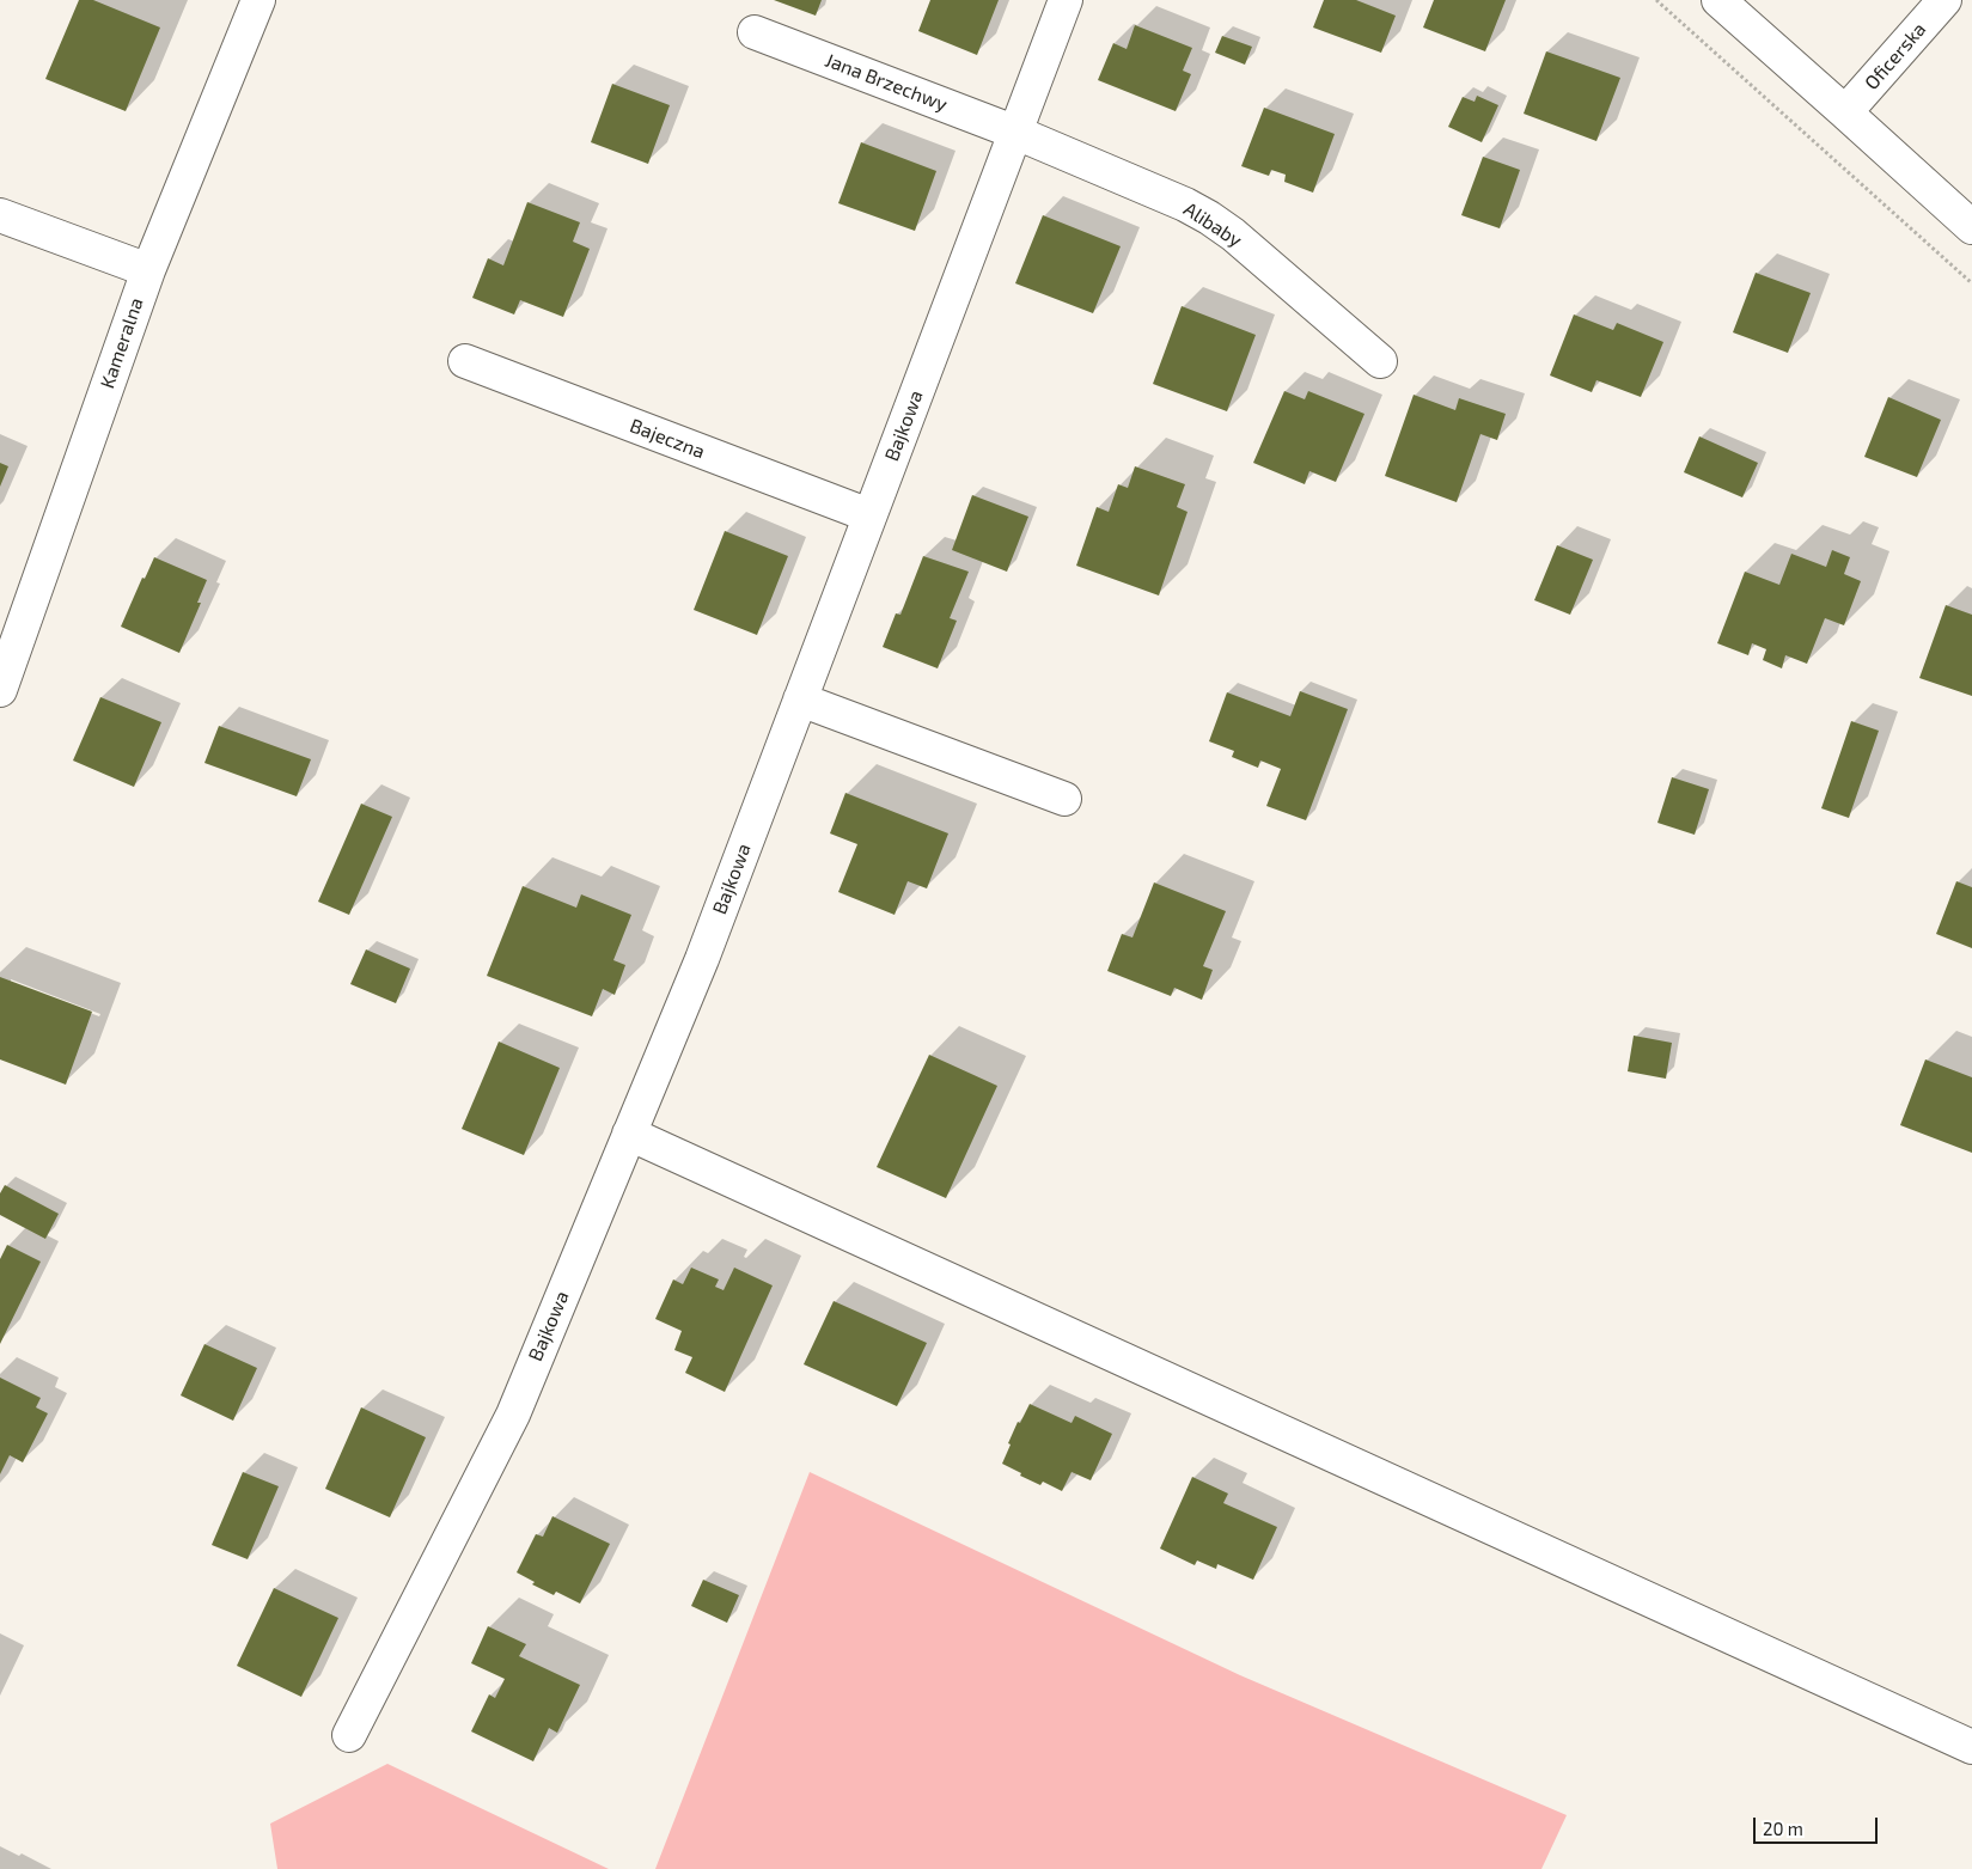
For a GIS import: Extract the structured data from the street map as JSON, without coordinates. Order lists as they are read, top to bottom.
{
  "streets": {
    "street": [
      "Oficerska",
      "Jana Brzechwy",
      "Alibaby",
      "Kameralna",
      "Bajkowa",
      "Bajeczna"
    ]
  },
  "crossings": [
    ["Jana Brzechwy", "Alibaby"],
    ["Jana Brzechwy", "Bajkowa"],
    ["Alibaby", "Bajkowa"],
    ["Bajkowa", "Bajeczna"]
  ],
  "scale_bar": "20 m"
}
